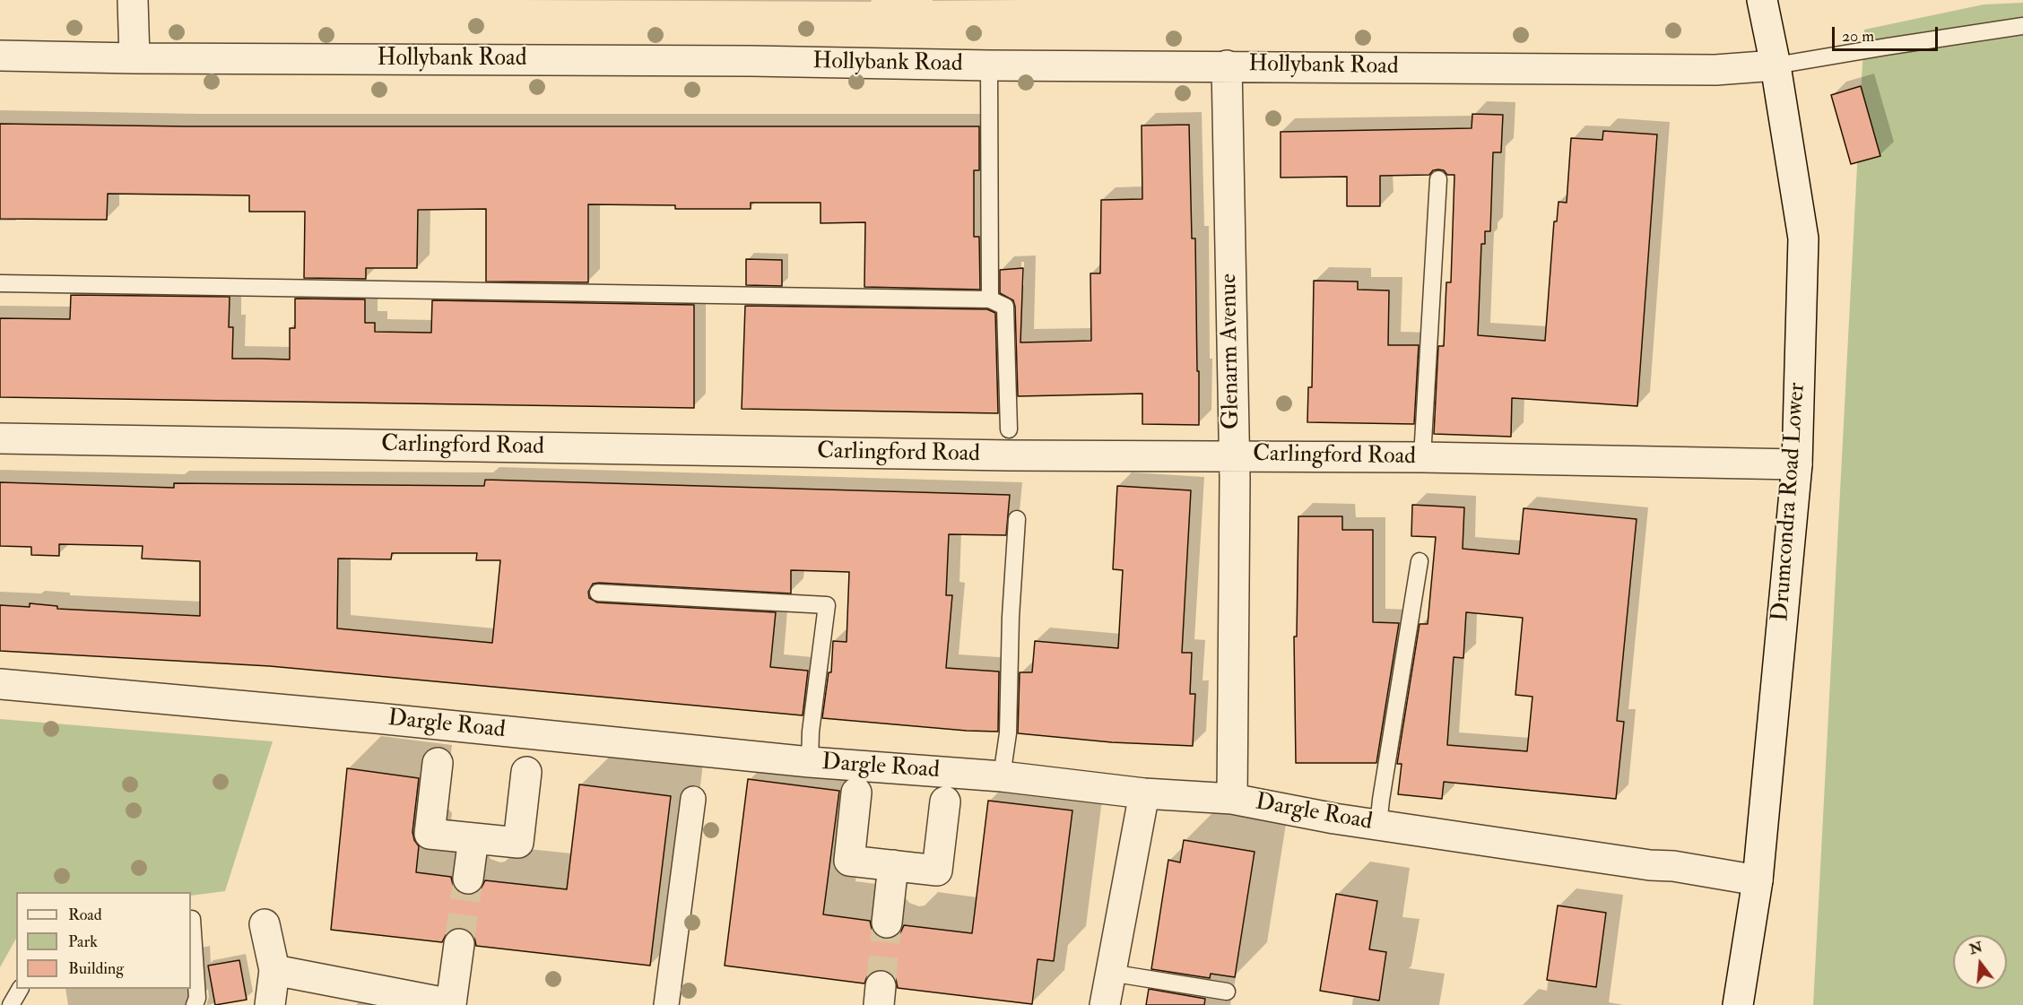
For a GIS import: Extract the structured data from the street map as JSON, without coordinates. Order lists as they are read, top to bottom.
{
  "streets": {
    "street": [
      "Hollybank Road",
      "Glenarm Avenue",
      "Carlingford Road",
      "Drumcondra Road Lower",
      "Dargle Road"
    ]
  },
  "crossings": [
    ["Hollybank Road", "Glenarm Avenue"],
    ["Hollybank Road", "Drumcondra Road Lower"],
    ["Glenarm Avenue", "Carlingford Road"],
    ["Glenarm Avenue", "Dargle Road"],
    ["Carlingford Road", "Drumcondra Road Lower"],
    ["Drumcondra Road Lower", "Dargle Road"]
  ],
  "legend": ["Road", "Park", "Building"],
  "scale_bar": "20 m",
  "north": "top"
}
